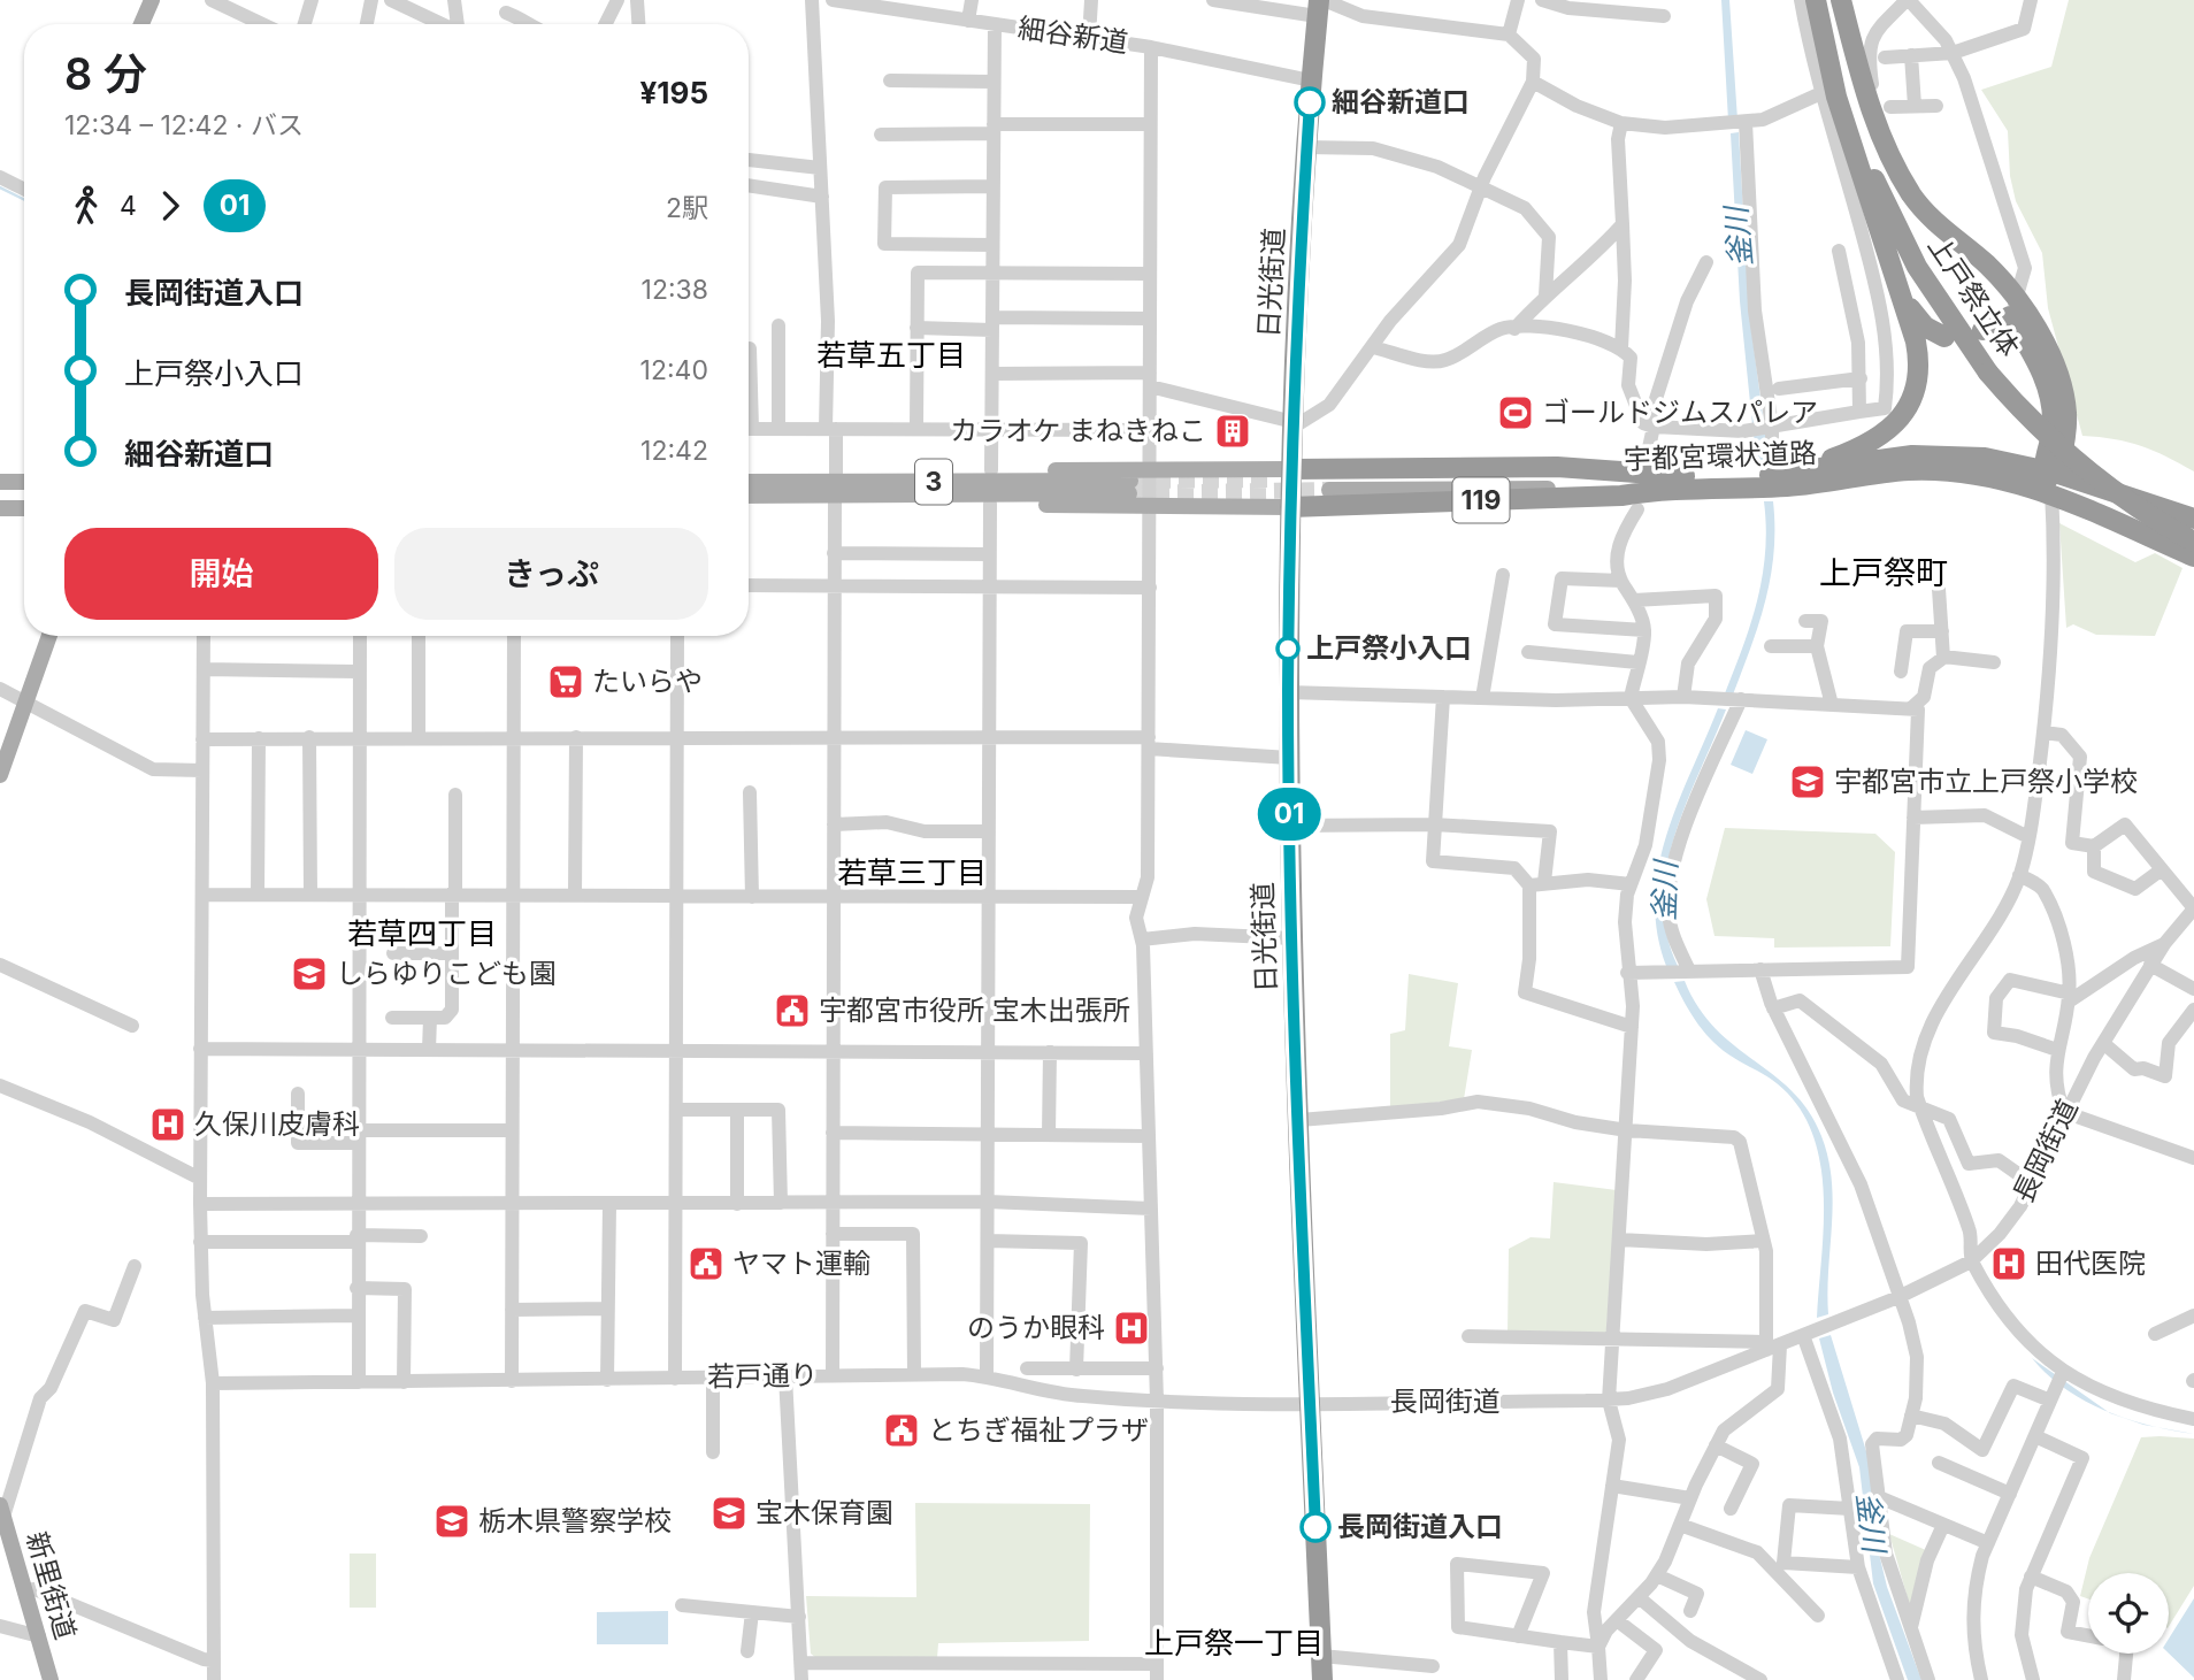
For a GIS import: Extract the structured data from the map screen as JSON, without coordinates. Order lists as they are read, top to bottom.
{
  "streets": {
    "highway": [
      "日光街道",
      "上戸祭立体",
      "宇都宮環状道路",
      "119"
    ],
    "main road": ["3", "新里街道"],
    "street": ["細谷新道", "長岡街道", "若戸通り"]
  },
  "crossings": [
    ["細谷新道", "日光街道"],
    ["日光街道", "3"],
    ["日光街道", "119"],
    ["日光街道", "長岡街道"],
    ["日光街道", "若戸通り"],
    ["上戸祭立体", "119"],
    ["宇都宮環状道路", "119"],
    ["3", "119"],
    ["長岡街道", "若戸通り"]
  ],
  "districts": [
    "若草五丁目",
    "上戸祭町",
    "若草三丁目",
    "若草四丁目",
    "上戸祭一丁目"
  ],
  "water": ["釜川"],
  "places": {
    "other": ["細谷新道口", "上戸祭小入口", "長岡街道入口"],
    "sports": ["ゴールドジムスパレア"],
    "building": ["カラオケ まねきねこ"],
    "supermarket": ["たいらや"],
    "school or university": [
      "宇都宮市立上戸祭小学校",
      "しらゆりこども園",
      "宝木保育園",
      "栃木県警察学校"
    ],
    "public building": ["宇都宮市役所 宝木出張所", "ヤマト運輸", "とちぎ福祉プラザ"],
    "hospital": ["久保川皮膚科", "田代医院", "のうか眼科"]
  },
  "lines": ["bus line 01"],
  "page": {
    "on_map": "01",
    "heading": ["8 分", "12:34 – 12:42 · バス", "¥195"],
    "legs": ["4", "01", "2駅"],
    "list": [
      {
        "name": "長岡街道入口",
        "value": "12:38"
      },
      {
        "name": "上戸祭小入口",
        "value": "12:40"
      },
      {
        "name": "細谷新道口",
        "value": "12:42"
      }
    ],
    "buttons": ["開始", "きっぷ"]
  }
}
